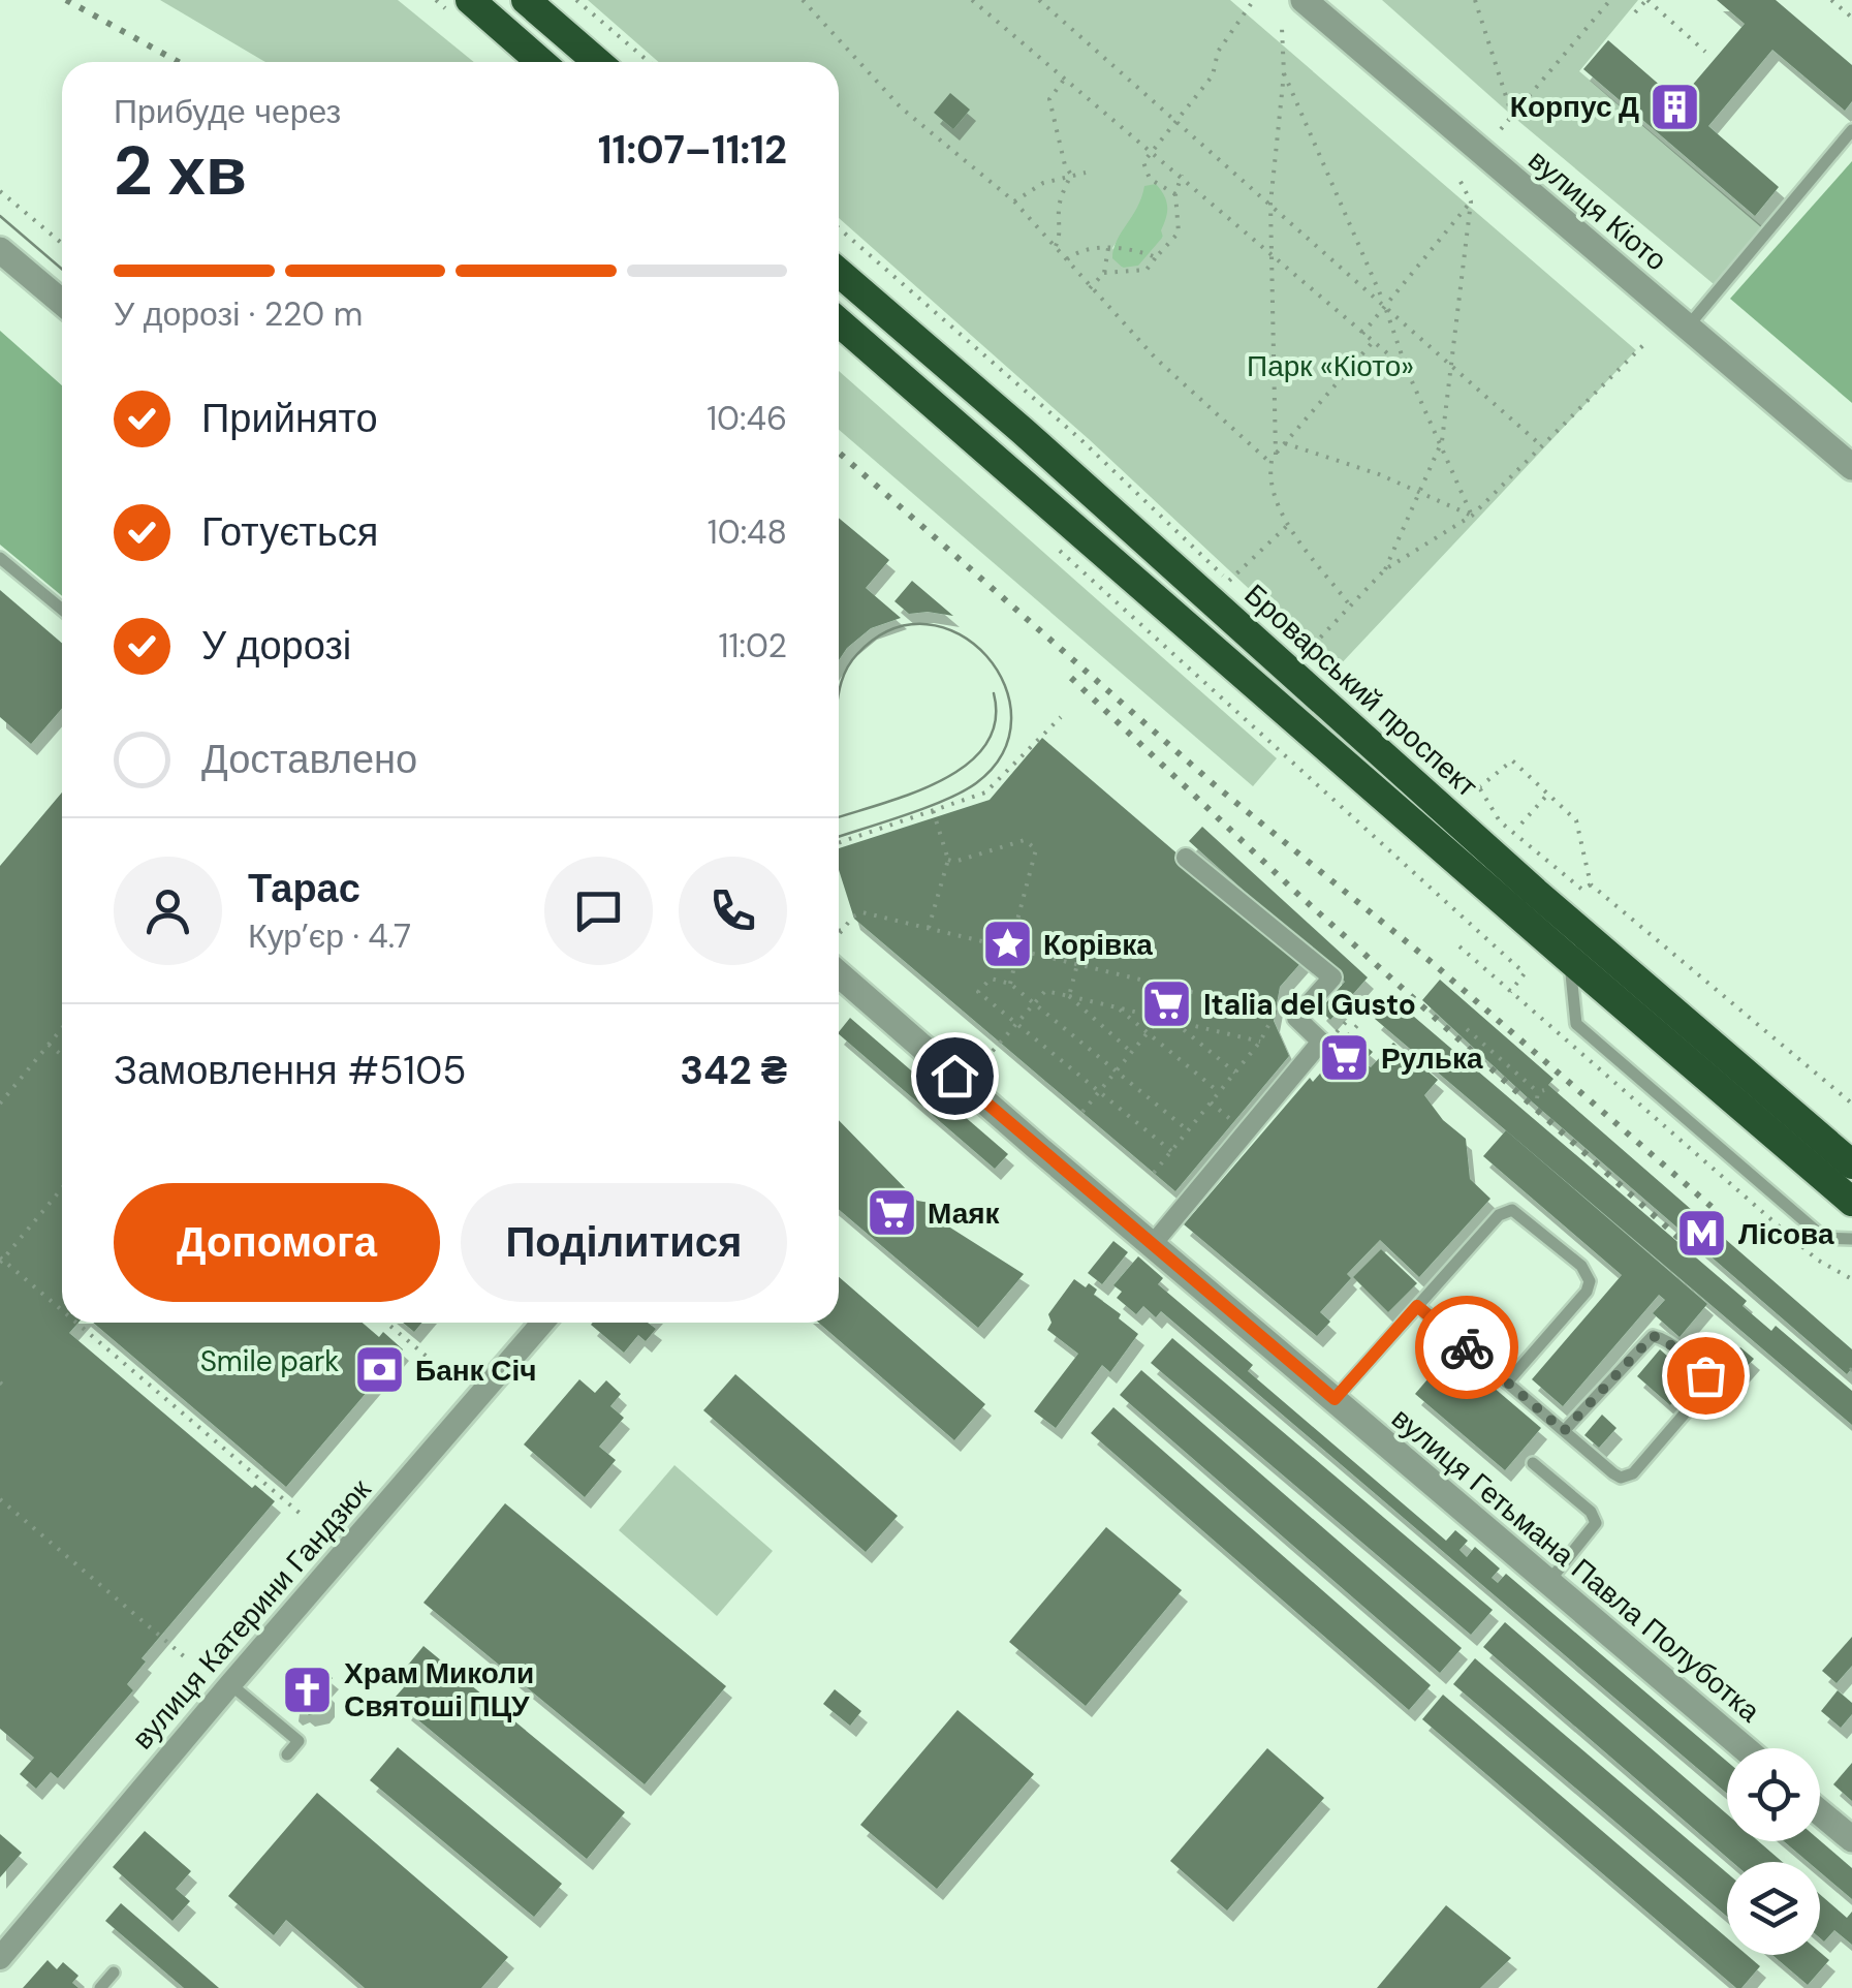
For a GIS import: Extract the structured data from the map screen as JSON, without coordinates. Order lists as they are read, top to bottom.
{
  "streets": {
    "highway": ["Броварський проспект"],
    "street": ["вулиця Кіото", "вулиця Гетьмана Павла Полуботка", "вулиця Катерини Гандзюк"]
  },
  "parks": ["Парк «Кіото»", "Smile park"],
  "places": {
    "building": ["Корпус Д"],
    "place": ["Корівка"],
    "supermarket": ["Italia del Gusto", "Рулька", "Маяк"],
    "metro station": ["Лісова"],
    "bank": ["Банк Січ"],
    "church": ["Храм Миколи Святоші ПЦУ"]
  },
  "page": {
    "heading": ["2 хв", "Прибуде через", "11:07–11:12"],
    "panel": [
      "Тарас",
      "Кур’єр · 4.7",
      "Замовлення #5105",
      "342 ₴"
    ],
    "bar": "У дорозі · 220 m",
    "list": [
      ["Прийнято", "10:46"],
      ["Готується", "10:48"],
      ["У дорозі", "11:02"],
      "Доставлено"
    ],
    "buttons": ["Допомога", "Поділитися"]
  }
}
